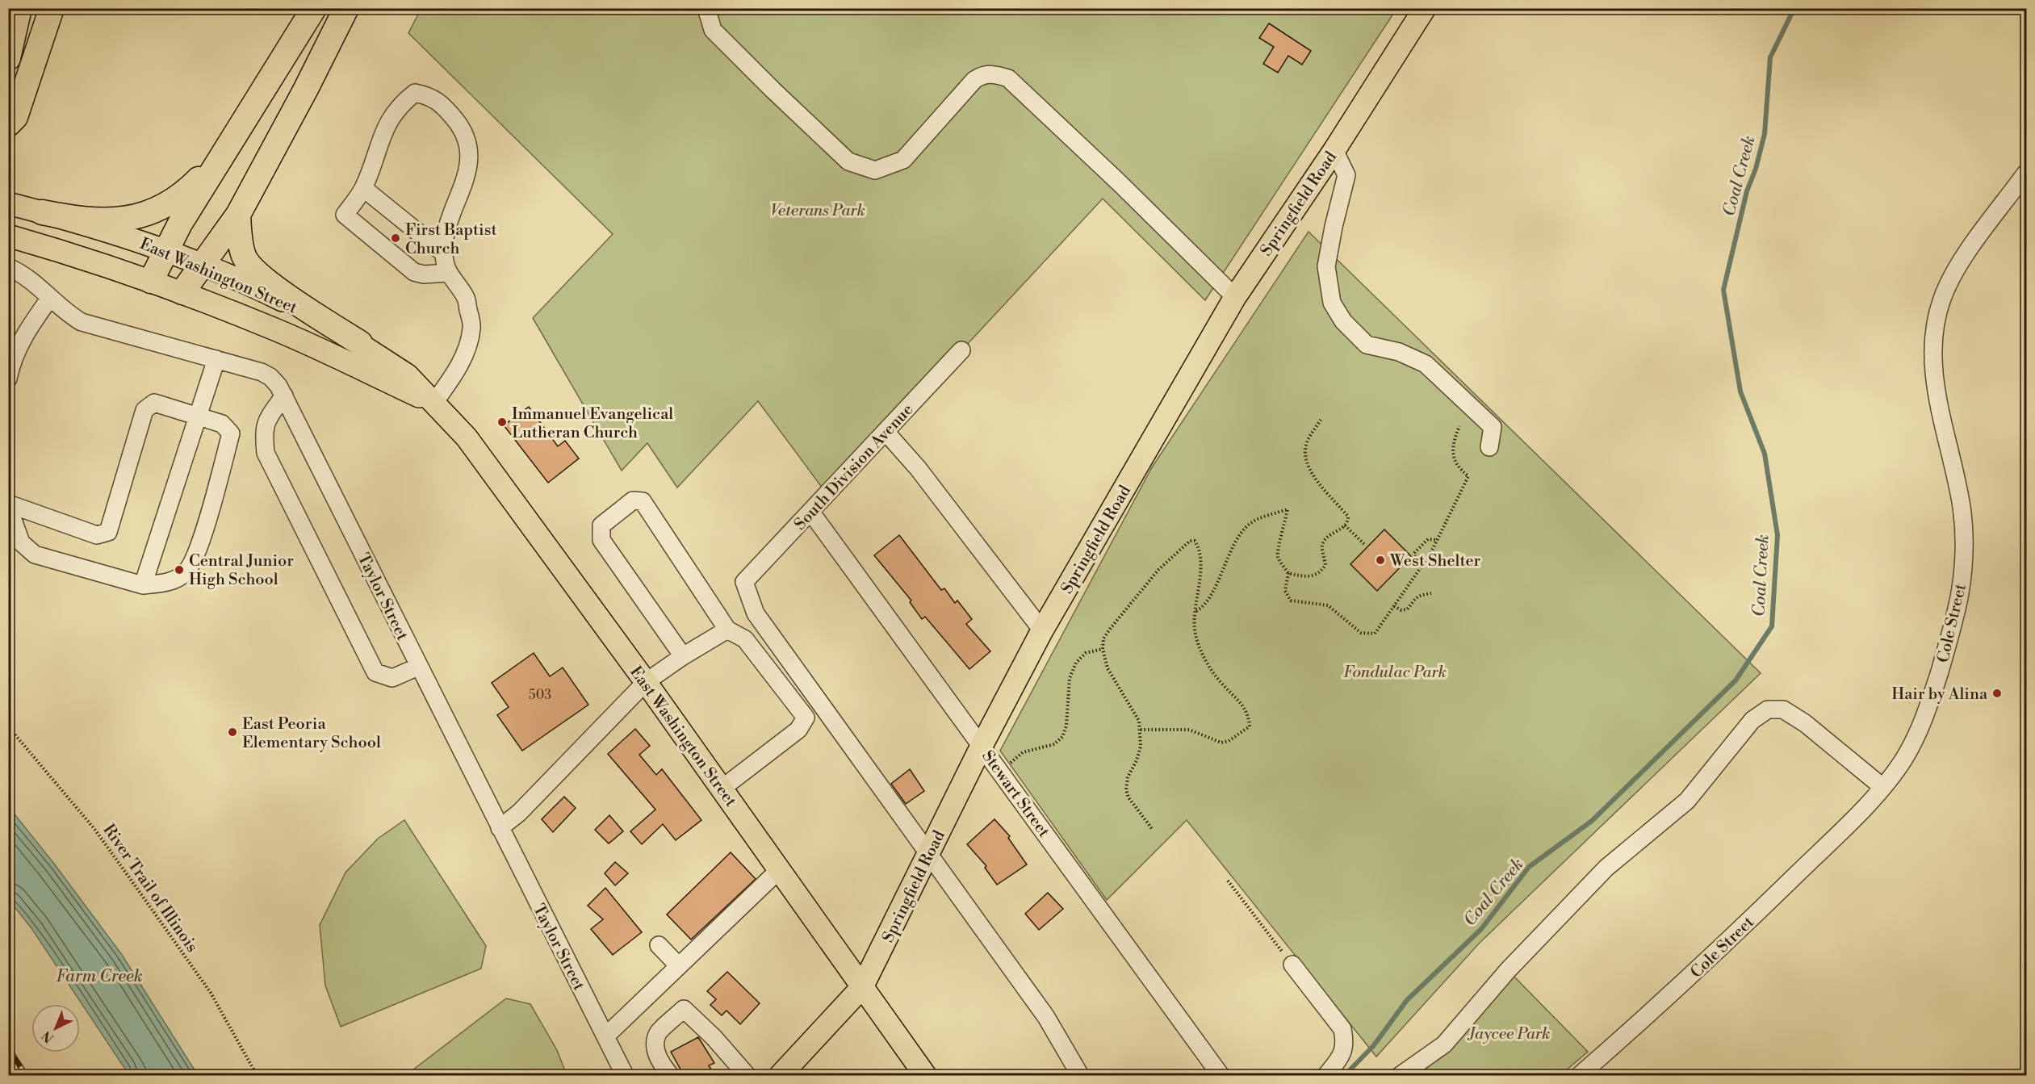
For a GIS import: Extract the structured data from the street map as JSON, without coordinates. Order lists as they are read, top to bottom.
{
  "streets": {
    "main road": ["Springfield Road", "East Washington Street"],
    "street": [
      "South Division Avenue",
      "Taylor Street",
      "Cole Street",
      "Stewart Street"
    ],
    "path": ["River Trail of Illinois"]
  },
  "crossings": [
    ["Springfield Road", "East Washington Street"],
    ["Springfield Road", "South Division Avenue"],
    ["Springfield Road", "Stewart Street"],
    ["South Division Avenue", "Stewart Street"]
  ],
  "water": ["Coal Creek", "Farm Creek"],
  "parks": ["Veterans Park", "Fondulac Park", "Jaycee Park"],
  "places": [
    "First Baptist Church",
    "Immanuel Evangelical Lutheran Church",
    "West Shelter",
    "Central Junior High School",
    "Hair by Alina",
    "East Peoria Elementary School"
  ],
  "house_numbers": ["503"],
  "north": "bottom left"
}
